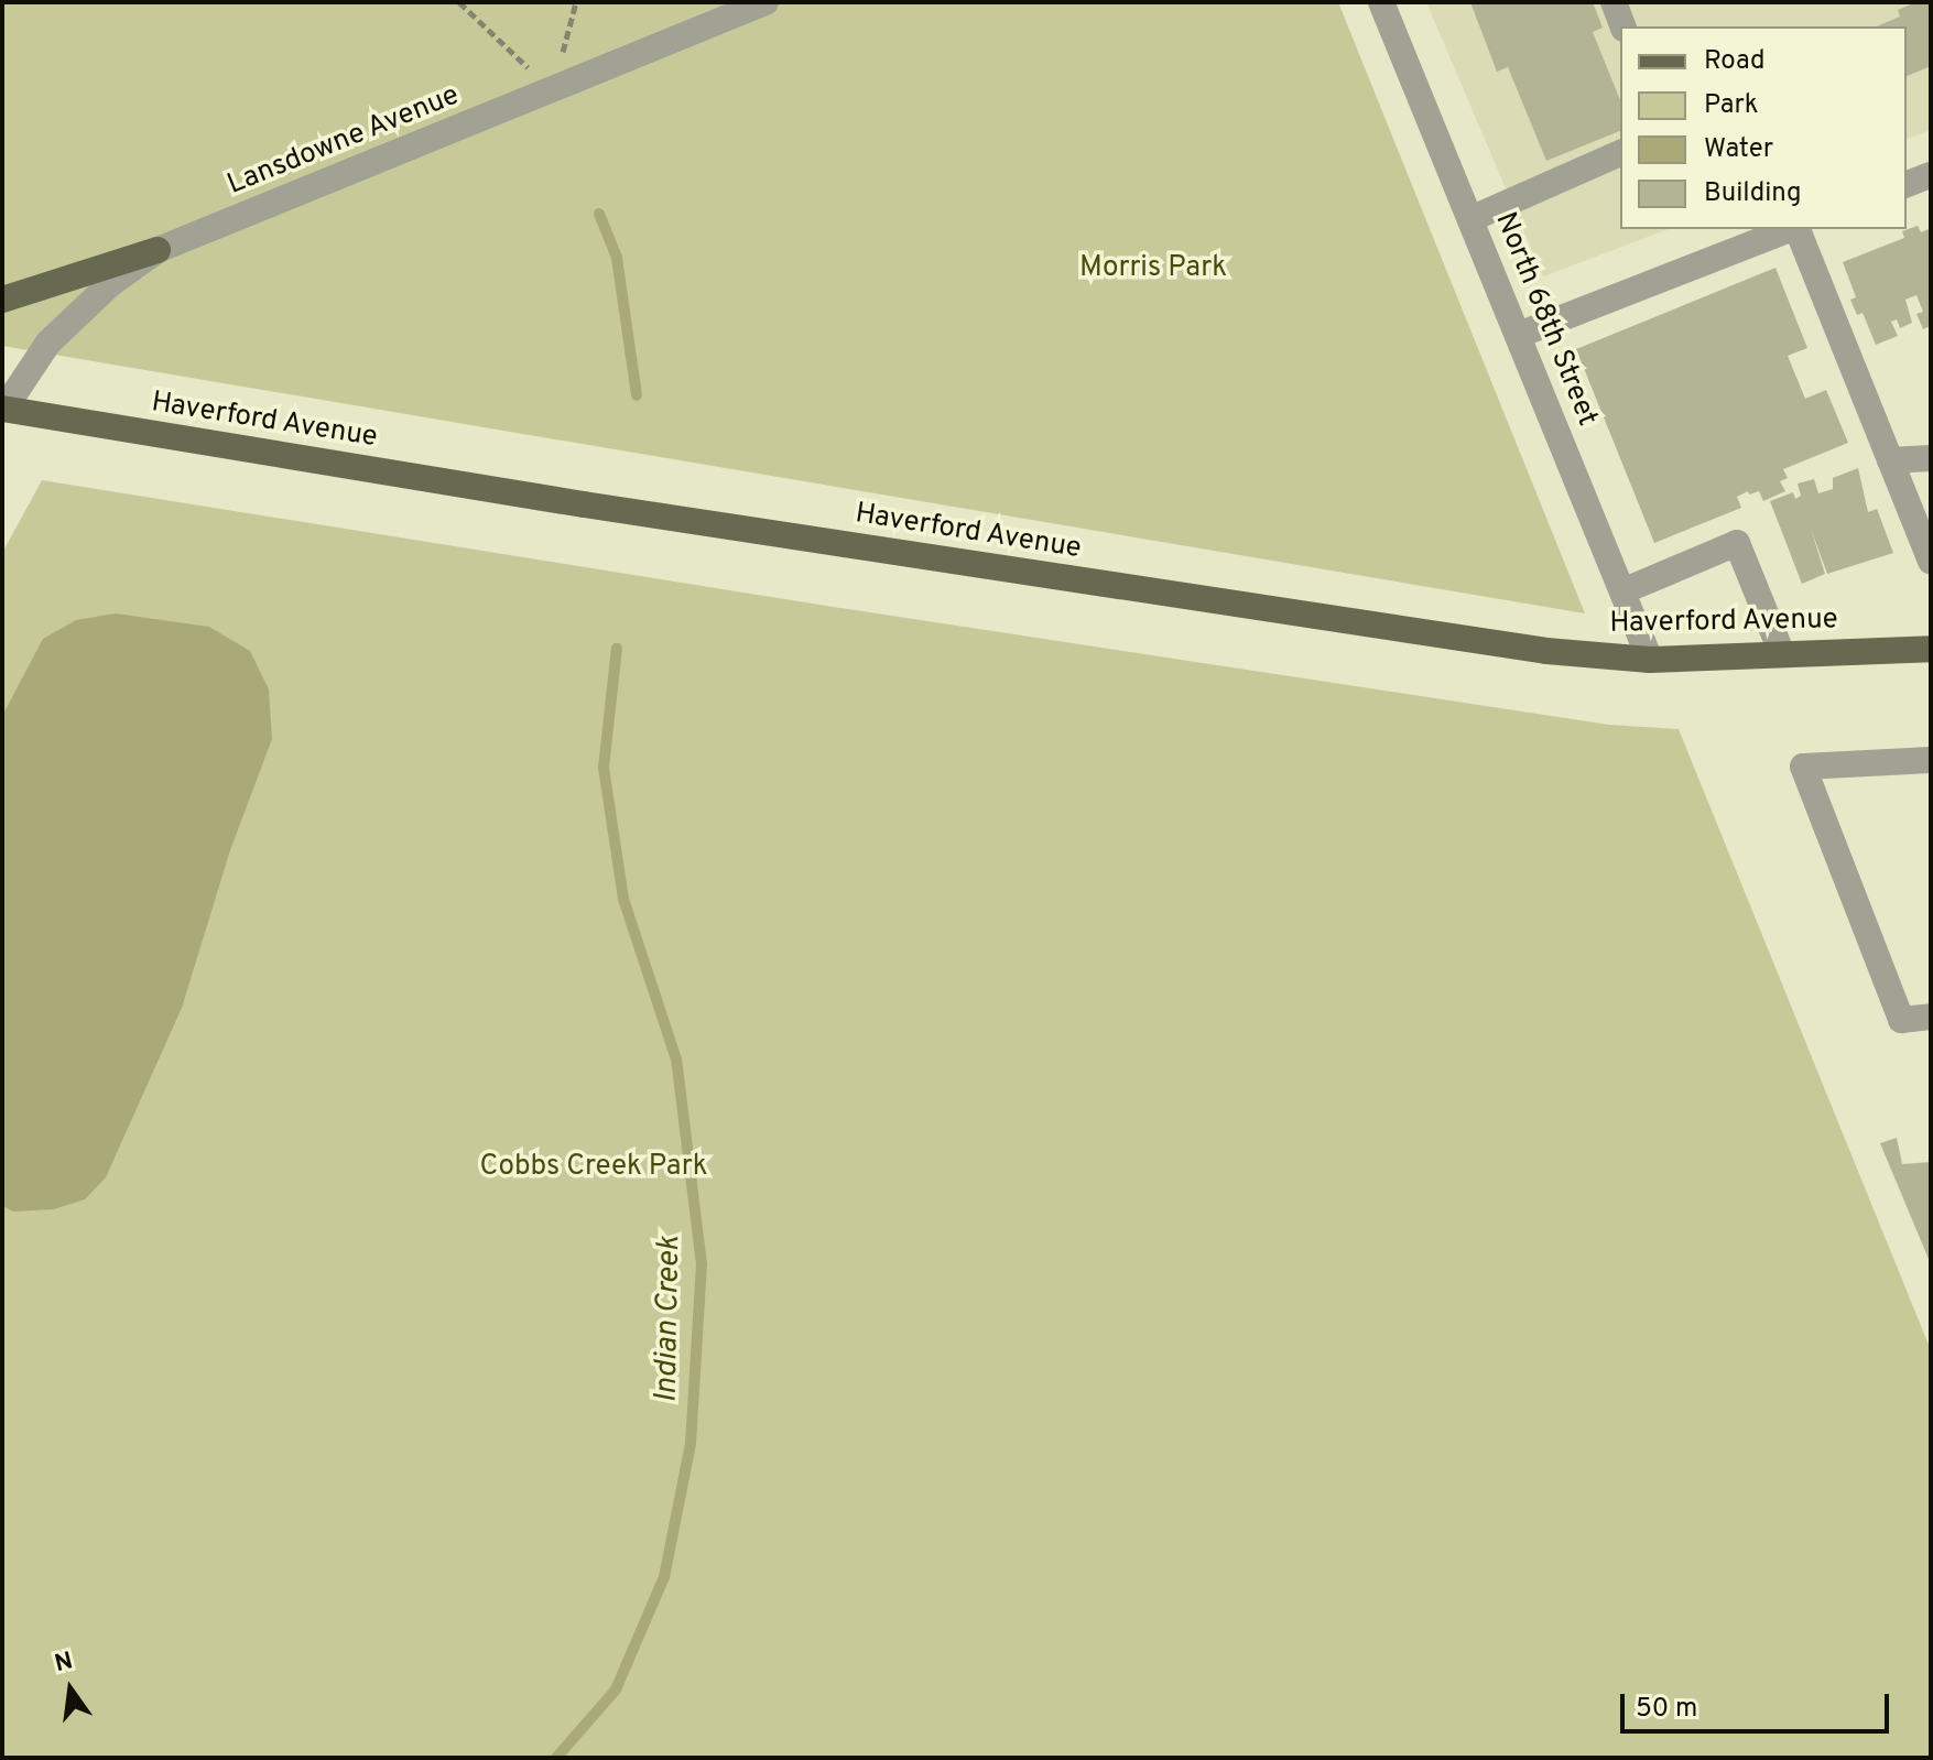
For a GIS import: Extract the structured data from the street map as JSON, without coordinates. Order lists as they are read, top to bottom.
{
  "streets": {
    "main road": ["Haverford Avenue"],
    "street": ["Lansdowne Avenue", "North 68th Street"]
  },
  "crossings": [
    ["Lansdowne Avenue", "Haverford Avenue"],
    ["North 68th Street", "Haverford Avenue"]
  ],
  "water": ["Indian Creek"],
  "parks": ["Morris Park", "Cobbs Creek Park"],
  "legend": [
    "Road",
    "Park",
    "Water",
    "Building"
  ],
  "scale_bar": "50 m",
  "north": "top"
}
